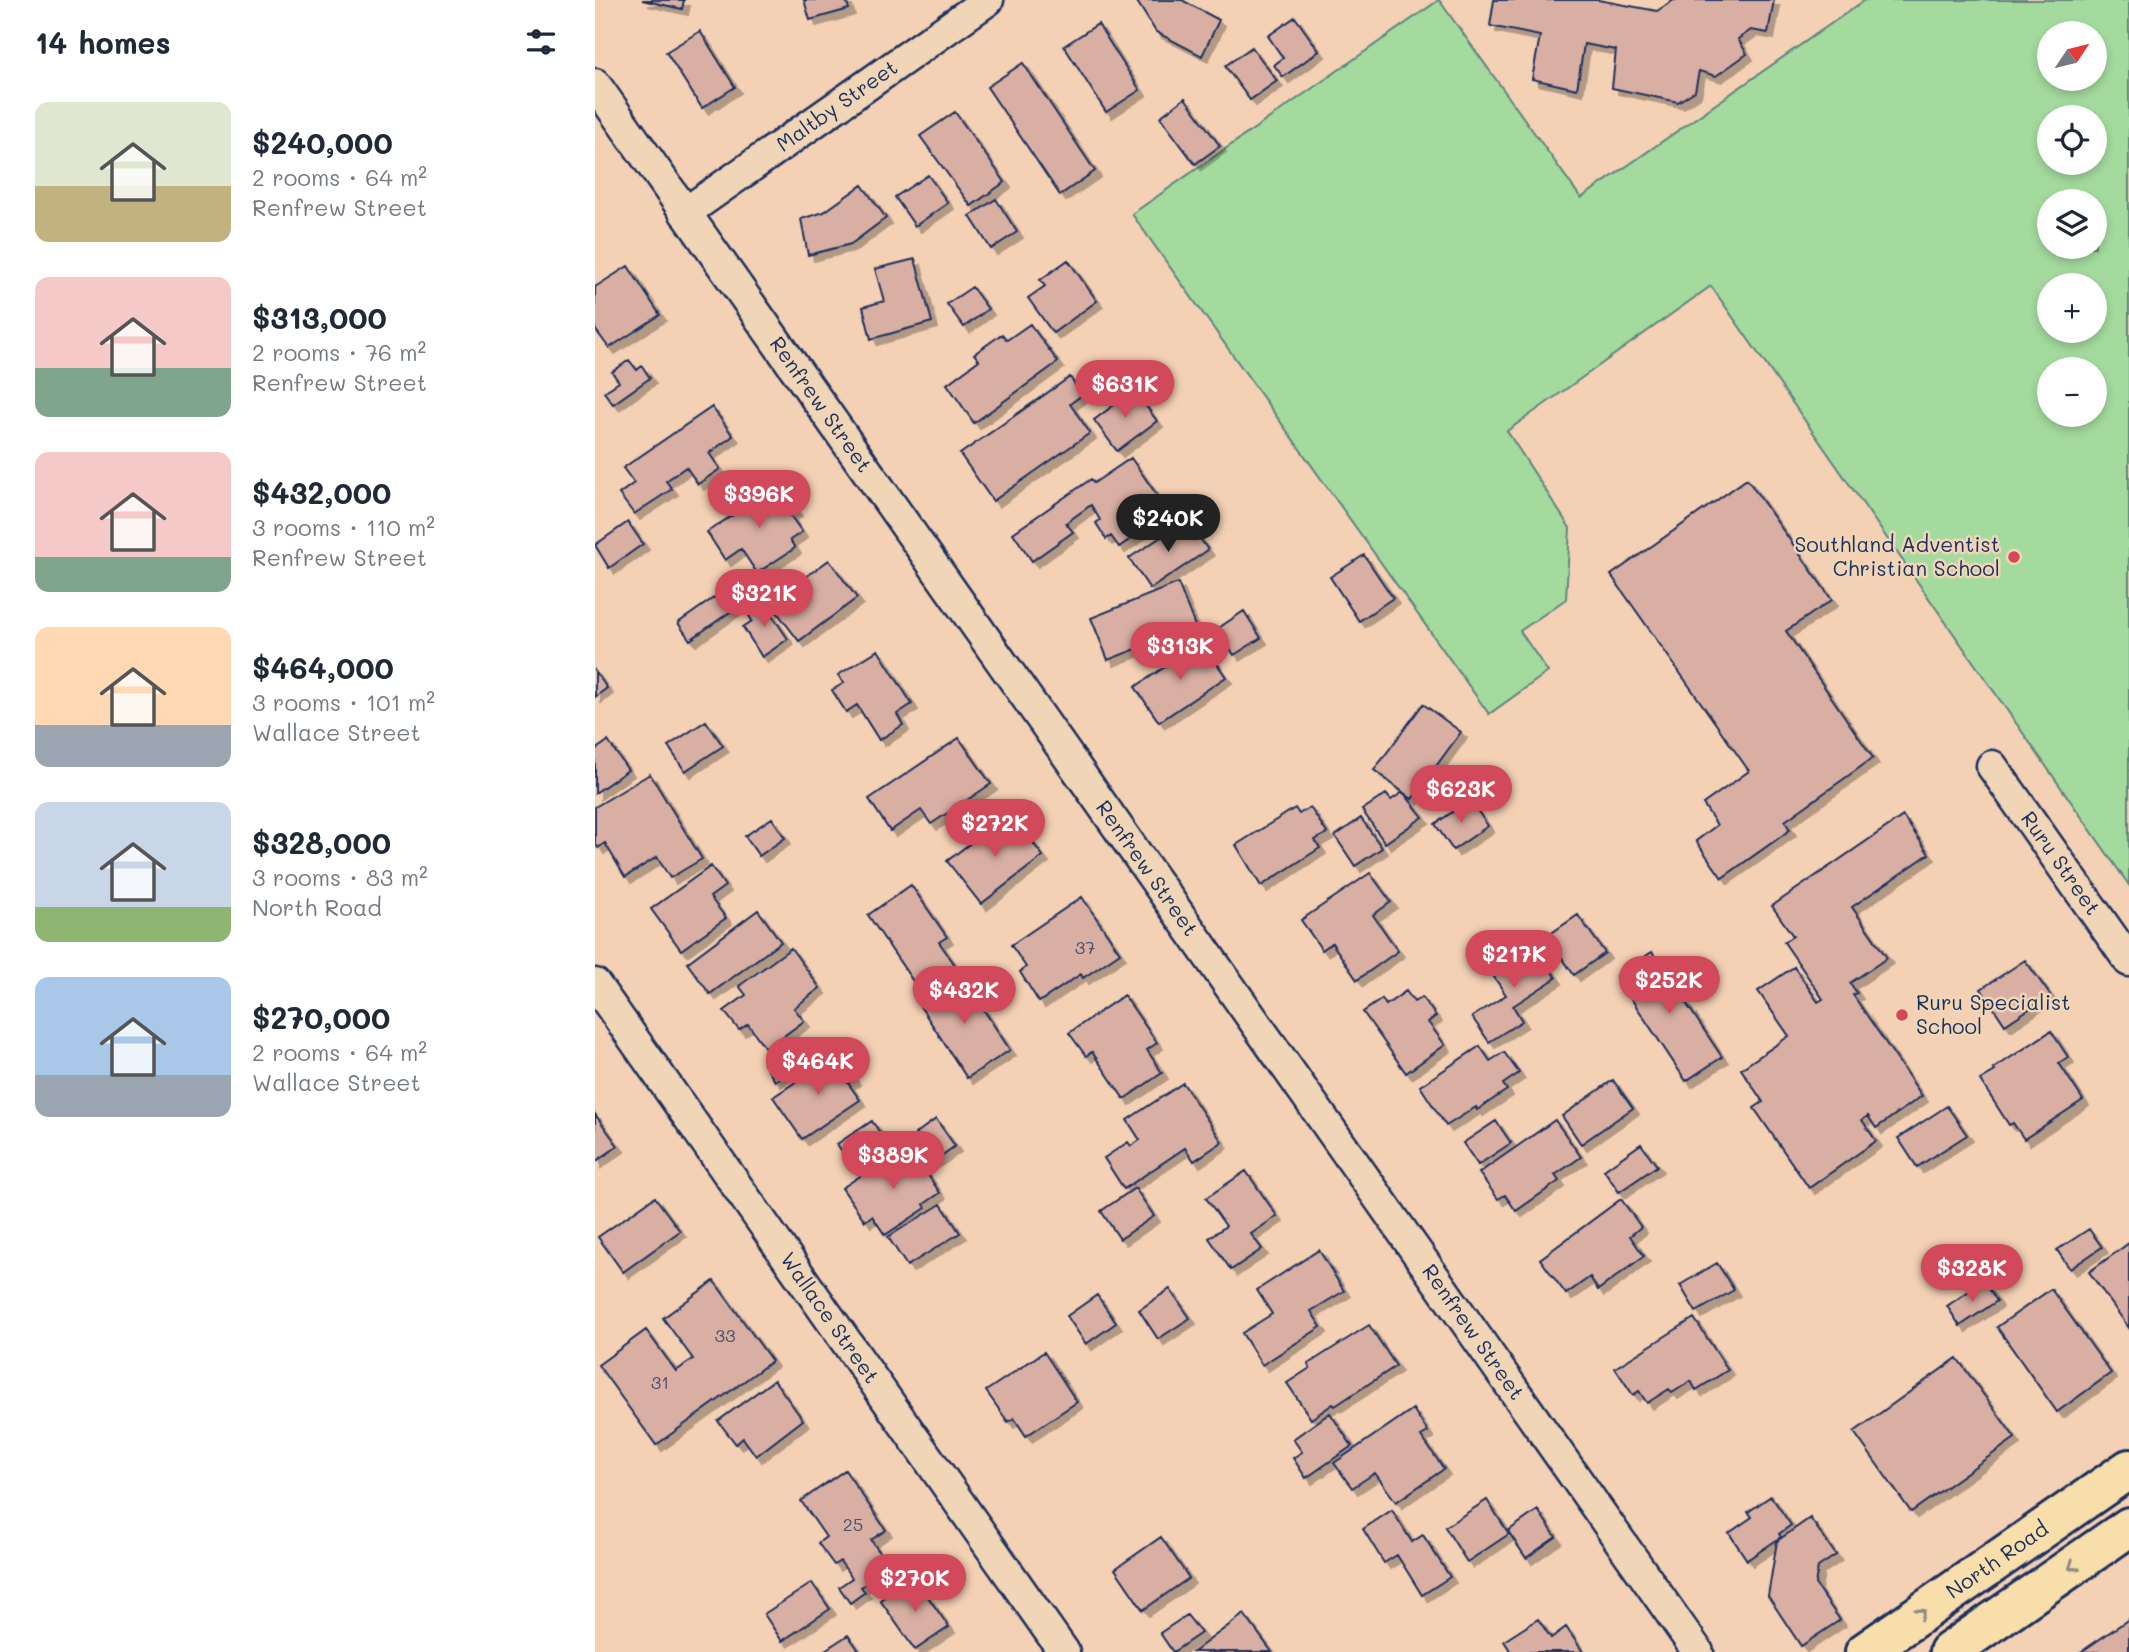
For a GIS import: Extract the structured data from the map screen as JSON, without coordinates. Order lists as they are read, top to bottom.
{
  "streets": {
    "main road": ["North Road"],
    "street": [
      "Maltby Street",
      "Renfrew Street",
      "Ruru Street",
      "Wallace Street"
    ]
  },
  "crossings": [
    ["Maltby Street", "Renfrew Street"]
  ],
  "places": ["Southland Adventist Christian School", "Ruru Specialist School"],
  "house_numbers": [
    "37",
    "33",
    "31",
    "25"
  ],
  "north": "top right",
  "page": {
    "heading": "14 homes",
    "map_buttons": ["+", "−"],
    "list": [
      {
        "name": "$240,000",
        "note": "2 rooms · 64 m² · Renfrew Street"
      },
      {
        "name": "$313,000",
        "note": "2 rooms · 76 m² · Renfrew Street"
      },
      {
        "name": "$432,000",
        "note": "3 rooms · 110 m² · Renfrew Street"
      },
      {
        "name": "$464,000",
        "note": "3 rooms · 101 m² · Wallace Street"
      },
      {
        "name": "$328,000",
        "note": "3 rooms · 83 m² · North Road"
      },
      {
        "name": "$270,000",
        "note": "2 rooms · 64 m² · Wallace Street"
      }
    ],
    "price": [
      "$631K",
      "$396K",
      "$240K",
      "$321K",
      "$313K",
      "$623K",
      "$272K",
      "$217K",
      "$252K",
      "$432K",
      "$464K",
      "$389K",
      "$328K",
      "$270K"
    ]
  }
}
